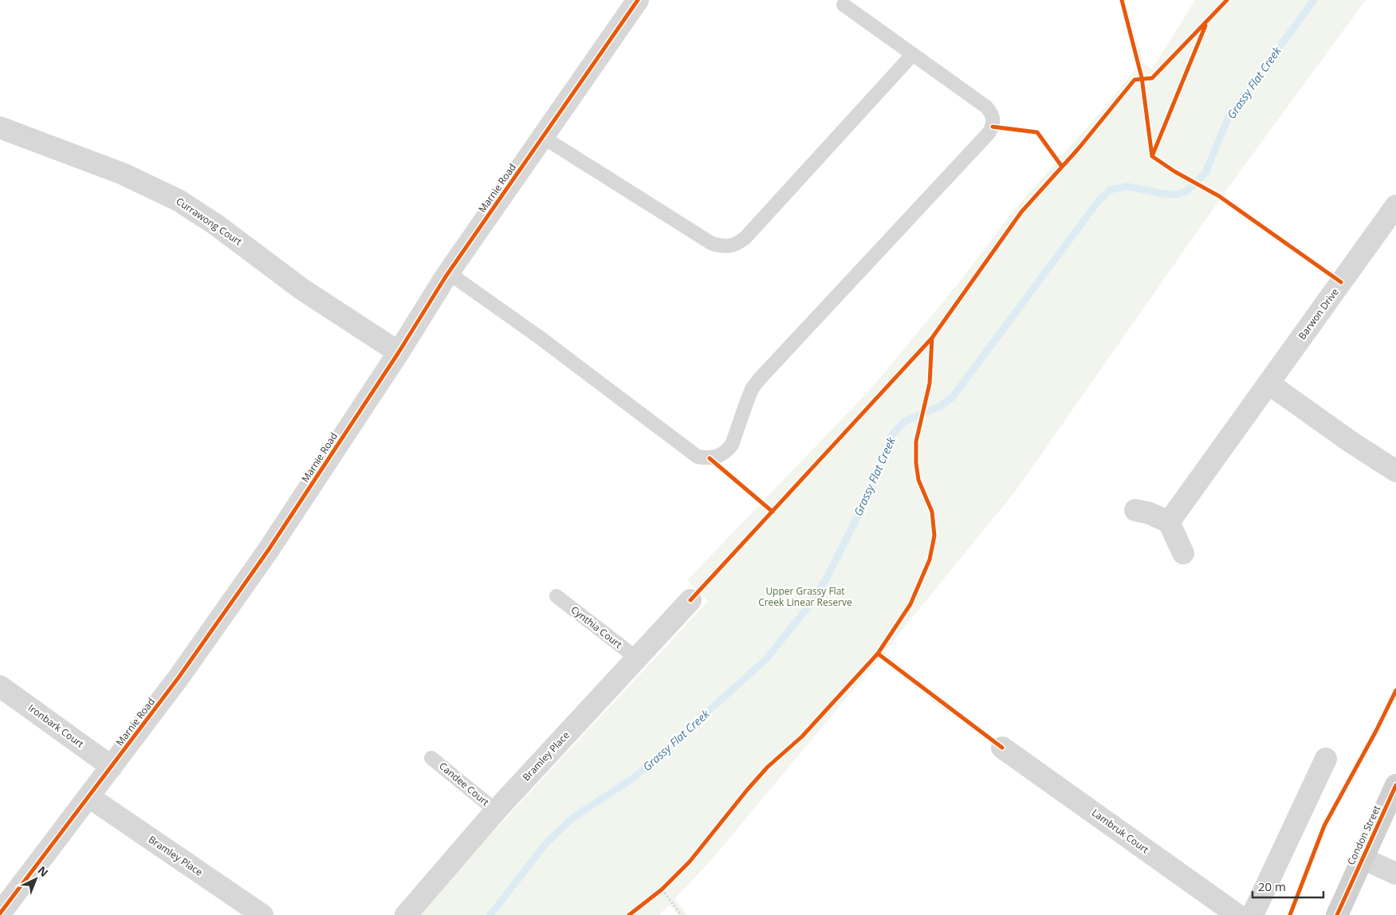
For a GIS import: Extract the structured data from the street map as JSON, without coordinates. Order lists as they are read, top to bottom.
{
  "streets": {
    "main road": ["Condon Street"],
    "street": [
      "Marnie Road",
      "Currawong Court",
      "Barwon Drive",
      "Ironbark Court",
      "Bramley Place",
      "Lambruk Court"
    ],
    "lane": ["Cynthia Court", "Candee Court"]
  },
  "crossings": [
    ["Marnie Road", "Currawong Court"],
    ["Marnie Road", "Ironbark Court"],
    ["Marnie Road", "Bramley Place"],
    ["Cynthia Court", "Bramley Place"],
    ["Bramley Place", "Candee Court"]
  ],
  "water": ["Grassy Flat Creek"],
  "parks": ["Upper Grassy Flat Creek Linear Reserve"],
  "scale_bar": "20 m",
  "north": "top right"
}
